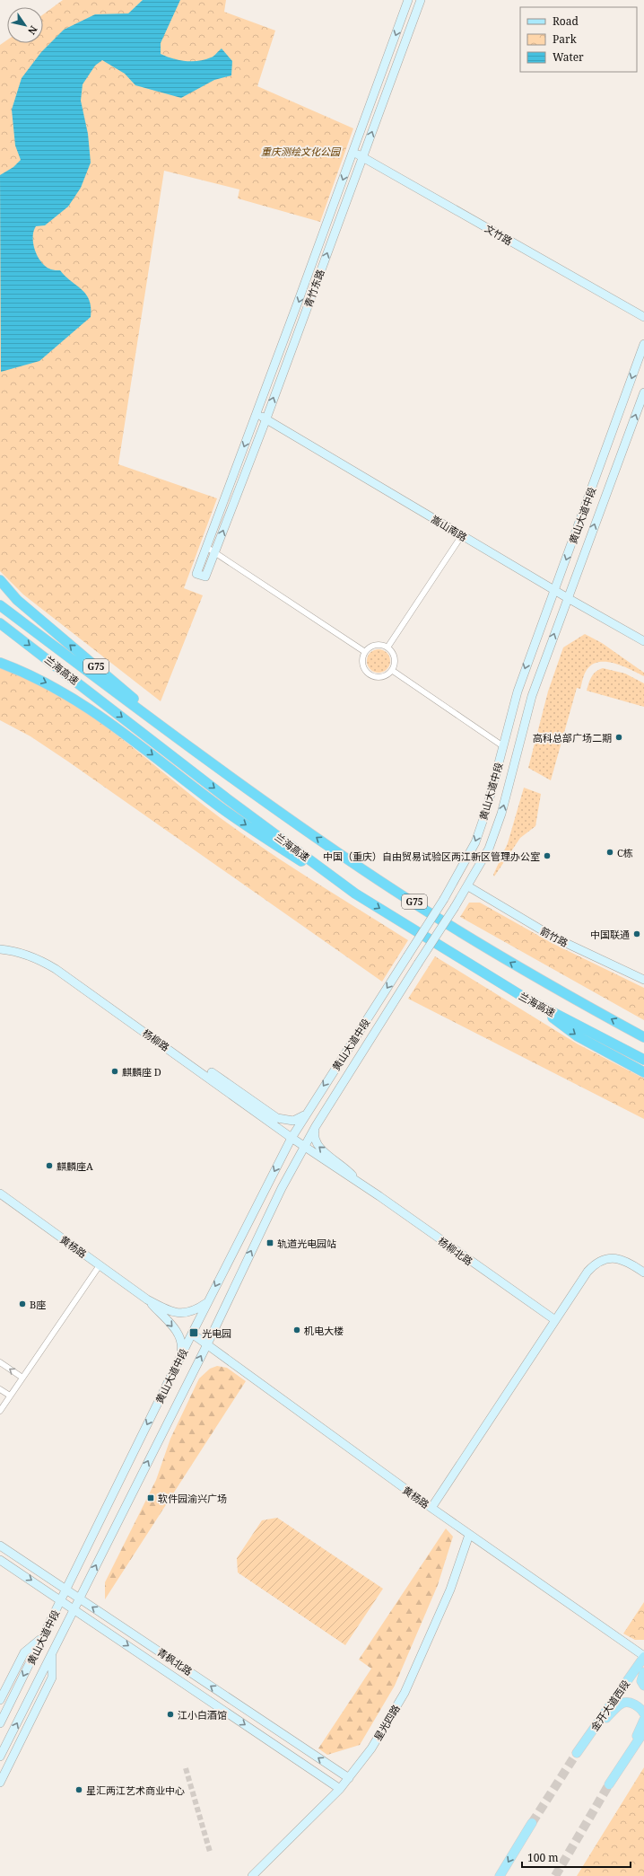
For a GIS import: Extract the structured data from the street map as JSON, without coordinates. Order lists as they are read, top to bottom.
{
  "streets": {
    "highway": ["G75", "兰海高速"],
    "main road": ["金开大道西段"],
    "street": [
      "文竹路",
      "青竹东路",
      "黄山大道中段",
      "嵩山南路",
      "箭竹路",
      "杨柳路",
      "黄杨路",
      "杨柳北路",
      "青枫北路",
      "星光四路"
    ]
  },
  "crossings": [
    ["文竹路", "青竹东路"],
    ["青竹东路", "嵩山南路"],
    ["黄山大道中段", "嵩山南路"],
    ["黄山大道中段", "箭竹路"],
    ["黄山大道中段", "杨柳路"],
    ["黄山大道中段", "黄杨路"],
    ["黄山大道中段", "青枫北路"],
    ["G75", "兰海高速"],
    ["杨柳路", "杨柳北路"],
    ["黄杨路", "金开大道西段"],
    ["黄杨路", "星光四路"],
    ["青枫北路", "星光四路"]
  ],
  "parks": ["重庆测绘文化公园"],
  "places": {
    "other": [
      "高科总部广场二期",
      "C栋",
      "中国（重庆）自由贸易试验区两江新区管理办公室",
      "中国联通",
      "麒麟座 D",
      "麒麟座A",
      "B座",
      "机电大楼",
      "江小白酒馆",
      "星汇两江艺术商业中心"
    ],
    "transit": ["轨道光电园站", "光电园", "软件园渝兴广场"]
  },
  "legend": ["Road", "Park", "Water"],
  "scale_bar": "100 m",
  "north": "bottom right"
}
